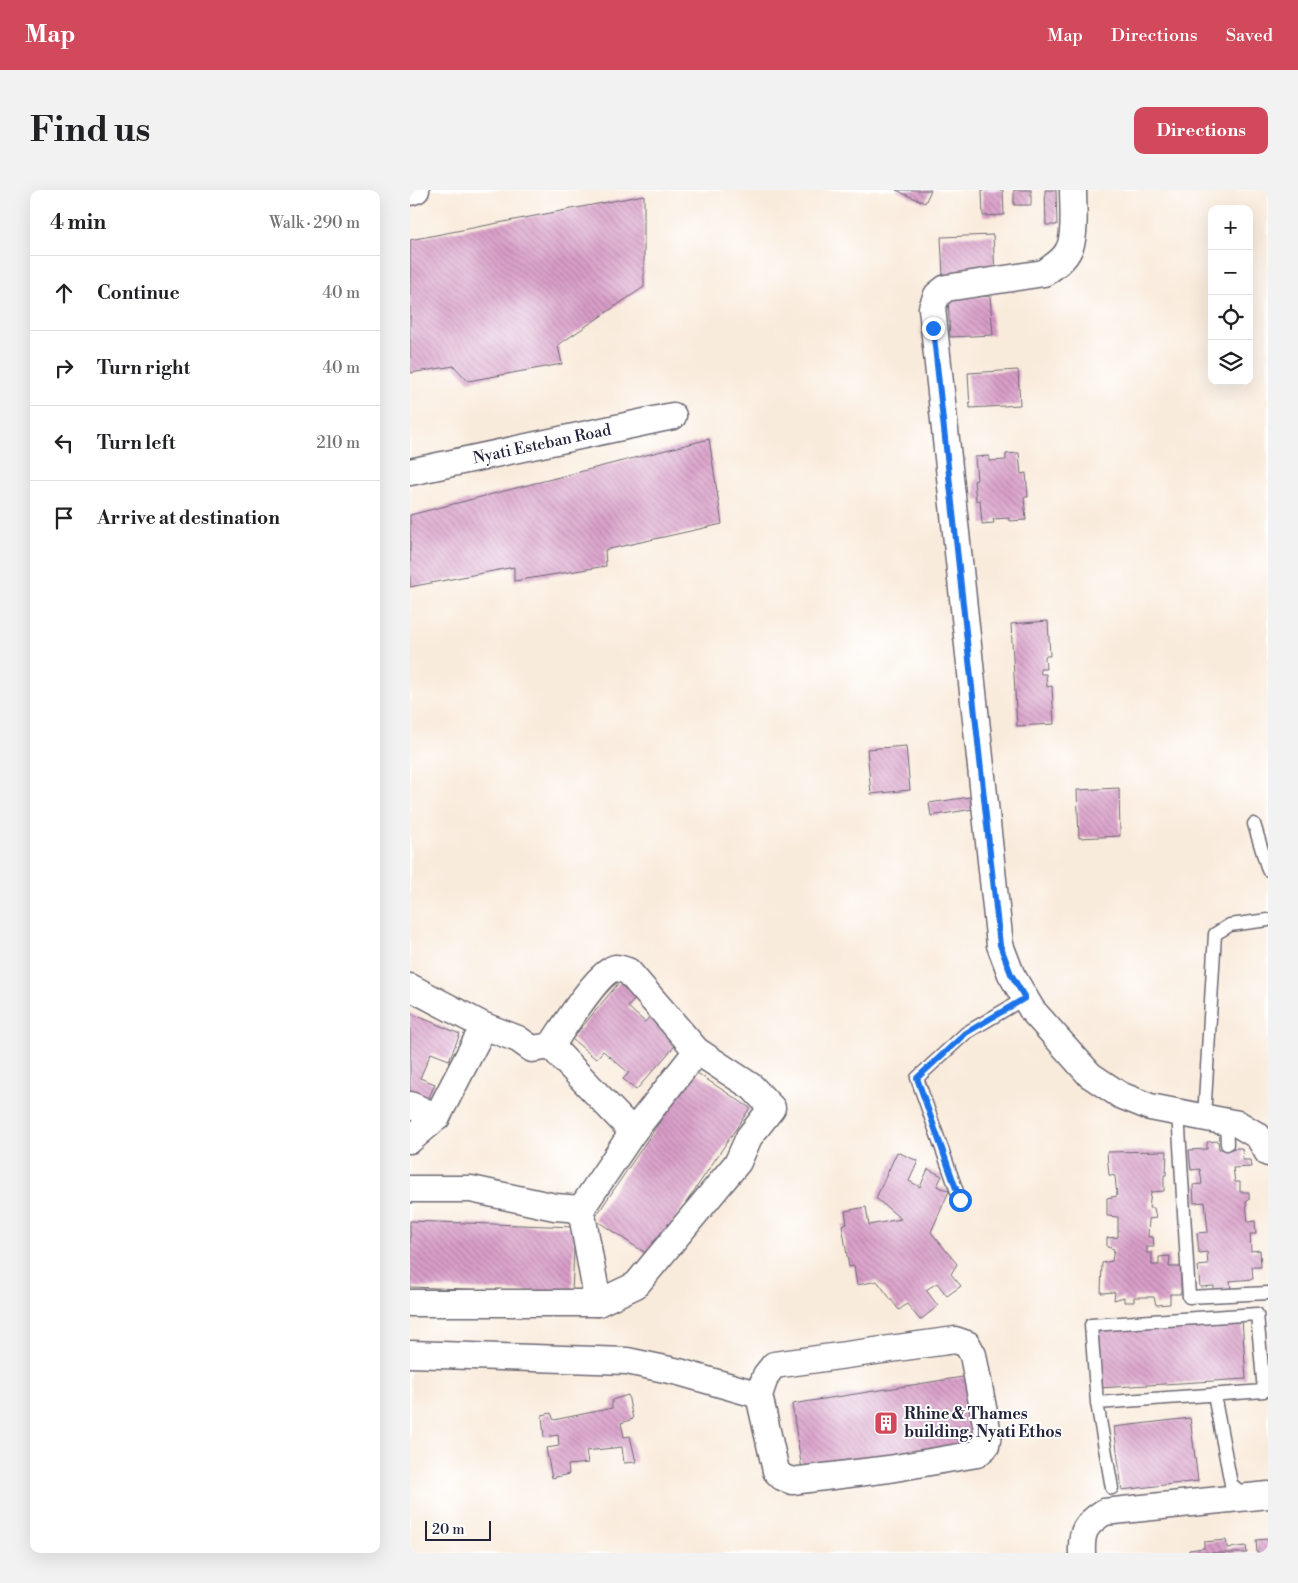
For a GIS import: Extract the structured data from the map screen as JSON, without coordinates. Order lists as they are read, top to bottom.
{
  "streets": {
    "street": ["Nyati Esteban Road"]
  },
  "places": {
    "building": ["Rhine & Thames building, Nyati Ethos"]
  },
  "scale_bar": "20 m",
  "page": {
    "header": "Map",
    "nav": ["Map", "Directions", "Saved"],
    "buttons": "Directions",
    "title": "Find us",
    "heading": ["4 min", "Walk · 290 m"],
    "map_buttons": ["+", "−"],
    "list": [
      ["Continue", "40 m"],
      ["Turn right", "40 m"],
      ["Turn left", "210 m"],
      "Arrive at destination"
    ],
    "scale": "20 m"
  }
}
